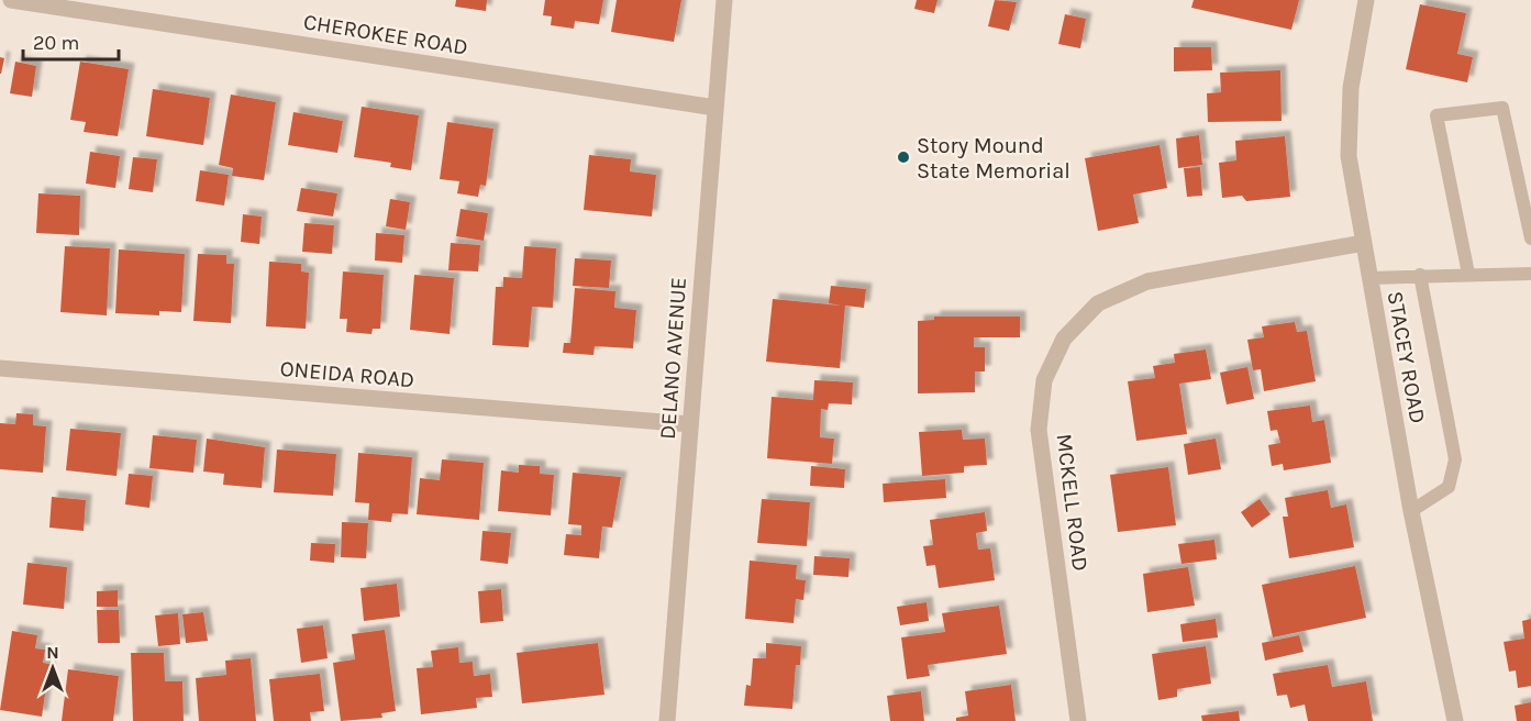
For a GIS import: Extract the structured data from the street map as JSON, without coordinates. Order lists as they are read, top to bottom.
{
  "streets": {
    "street": [
      "CHEROKEE ROAD",
      "STACEY ROAD",
      "DELANO AVENUE",
      "ONEIDA ROAD",
      "MCKELL ROAD"
    ]
  },
  "crossings": [
    ["CHEROKEE ROAD", "DELANO AVENUE"],
    ["STACEY ROAD", "MCKELL ROAD"],
    ["DELANO AVENUE", "ONEIDA ROAD"]
  ],
  "places": ["Story Mound State Memorial"],
  "scale_bar": "20 m",
  "north": "top"
}
